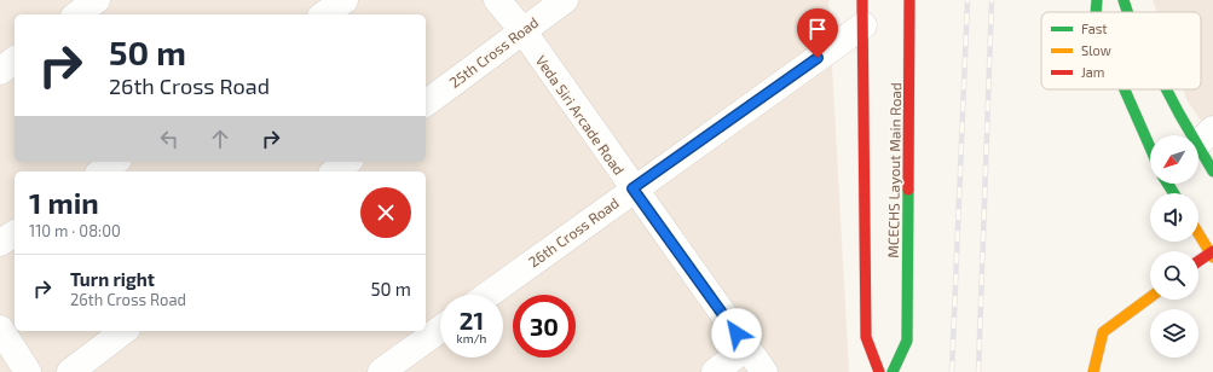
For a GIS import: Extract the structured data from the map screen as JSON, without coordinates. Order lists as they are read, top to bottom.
{
  "streets": {
    "main road": ["MCECHS Layout Main Road"],
    "street": ["25th Cross Road", "Veda Siri Arcade Road", "26th Cross Road"]
  },
  "crossings": [
    ["25th Cross Road", "Veda Siri Arcade Road"],
    ["Veda Siri Arcade Road", "26th Cross Road"],
    ["MCECHS Layout Main Road", "26th Cross Road"]
  ],
  "legend": ["Fast", "Slow", "Jam"],
  "north": "bottom left",
  "page": {
    "turn": ["50 m", "26th Cross Road"],
    "heading": ["1 min", "110 m · 08:00"],
    "list": [
      {
        "name": "Turn right",
        "note": "26th Cross Road",
        "value": "50 m"
      }
    ],
    "speed": "21 km/h",
    "limit": "30"
  }
}
